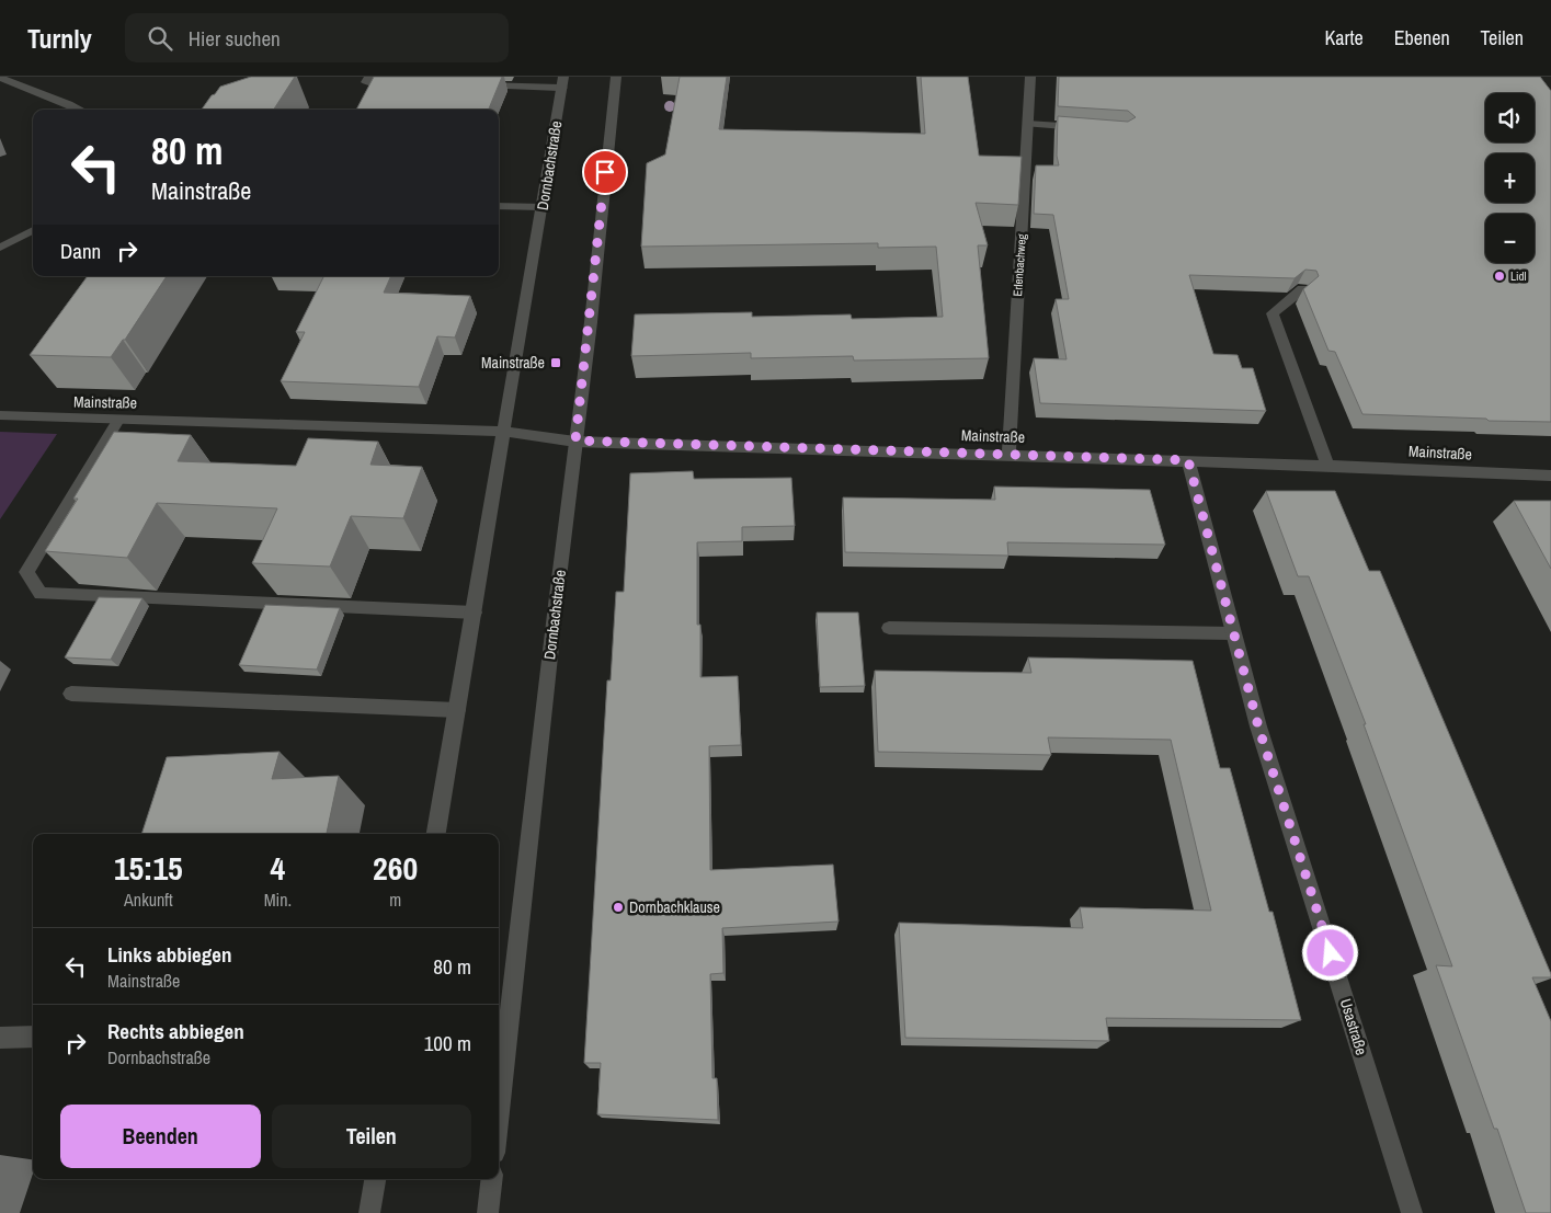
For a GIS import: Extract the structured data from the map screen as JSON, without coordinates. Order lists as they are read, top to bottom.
{
  "streets": {
    "street": [
      "Dornbachstraße",
      "Erlenbachweg",
      "Mainstraße",
      "Usastraße"
    ]
  },
  "crossings": [
    ["Dornbachstraße", "Mainstraße"],
    ["Erlenbachweg", "Mainstraße"],
    ["Mainstraße", "Usastraße"]
  ],
  "places": {
    "other": ["Lidl", "Dornbachklause"],
    "transit": ["Mainstraße"]
  },
  "page": {
    "header": "Turnly",
    "search": "Hier suchen",
    "nav": ["Karte", "Ebenen", "Teilen"],
    "map_buttons": ["+", "−"],
    "turn": ["80 m", "Mainstraße"],
    "then": "Dann",
    "eta": [
      "15:15",
      "Ankunft",
      "4",
      "Min.",
      "260",
      "m"
    ],
    "list": [
      {
        "name": "Links abbiegen",
        "note": "Mainstraße",
        "value": "80 m"
      },
      {
        "name": "Rechts abbiegen",
        "note": "Dornbachstraße",
        "value": "100 m"
      }
    ],
    "buttons": ["Beenden", "Teilen"]
  }
}
